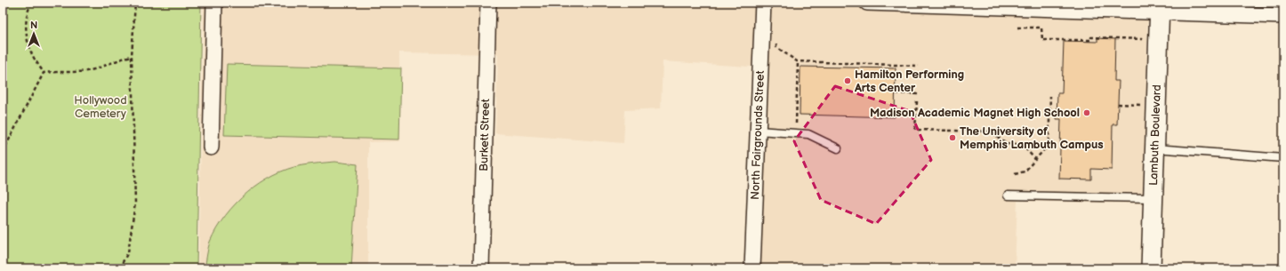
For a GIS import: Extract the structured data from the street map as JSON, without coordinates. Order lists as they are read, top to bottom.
{
  "streets": {
    "street": ["Burkett Street", "North Fairgrounds Street", "Lambuth Boulevard"]
  },
  "parks": ["Hollywood Cemetery"],
  "places": ["Hamilton Performing Arts Center", "Madison Academic Magnet High School", "The University of Memphis Lambuth Campus"],
  "north": "top"
}
